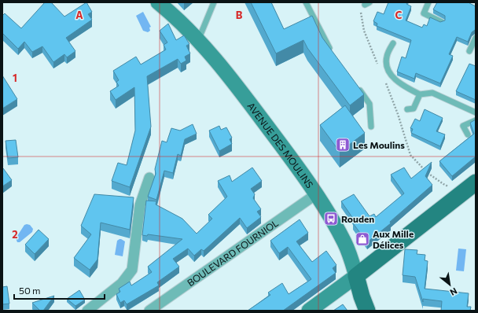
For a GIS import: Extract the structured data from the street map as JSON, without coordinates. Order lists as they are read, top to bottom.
{
  "streets": {
    "main road": ["AVENUE DES MOULINS"],
    "street": ["BOULEVARD FOURNIOL"]
  },
  "crossings": [
    ["AVENUE DES MOULINS", "BOULEVARD FOURNIOL"]
  ],
  "places": {
    "building": ["Les Moulins"],
    "bus stop": ["Rouden"],
    "shop": ["Aux Mille Délices"]
  },
  "scale_bar": "50 m",
  "north": "bottom right",
  "grid": {
    "columns": ["A", "B", "C"],
    "rows": ["1", "2"]
  }
}
